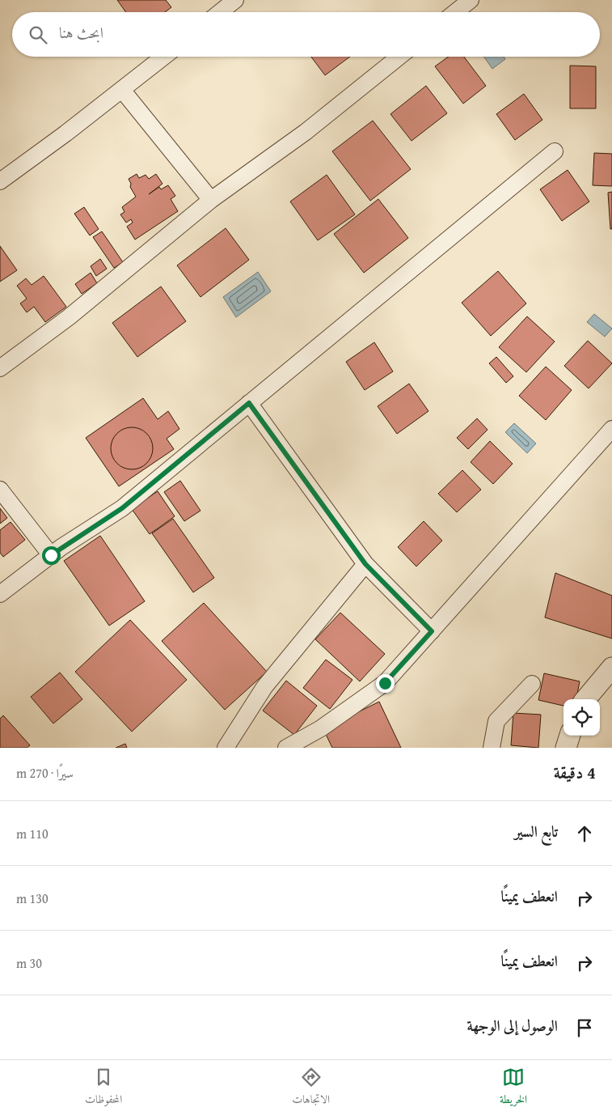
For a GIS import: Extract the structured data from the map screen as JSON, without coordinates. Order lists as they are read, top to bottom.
{
  "page": {
    "search": "ابحث هنا",
    "heading": ["4 دقيقة", "سيرًا · 270 m"],
    "list": [
      ["تابع السير", "110 m"],
      ["انعطف يمينًا", "130 m"],
      ["انعطف يمينًا", "30 m"],
      "الوصول إلى الوجهة"
    ],
    "nav": ["الخريطة", "الاتجاهات", "المحفوظات"]
  }
}
